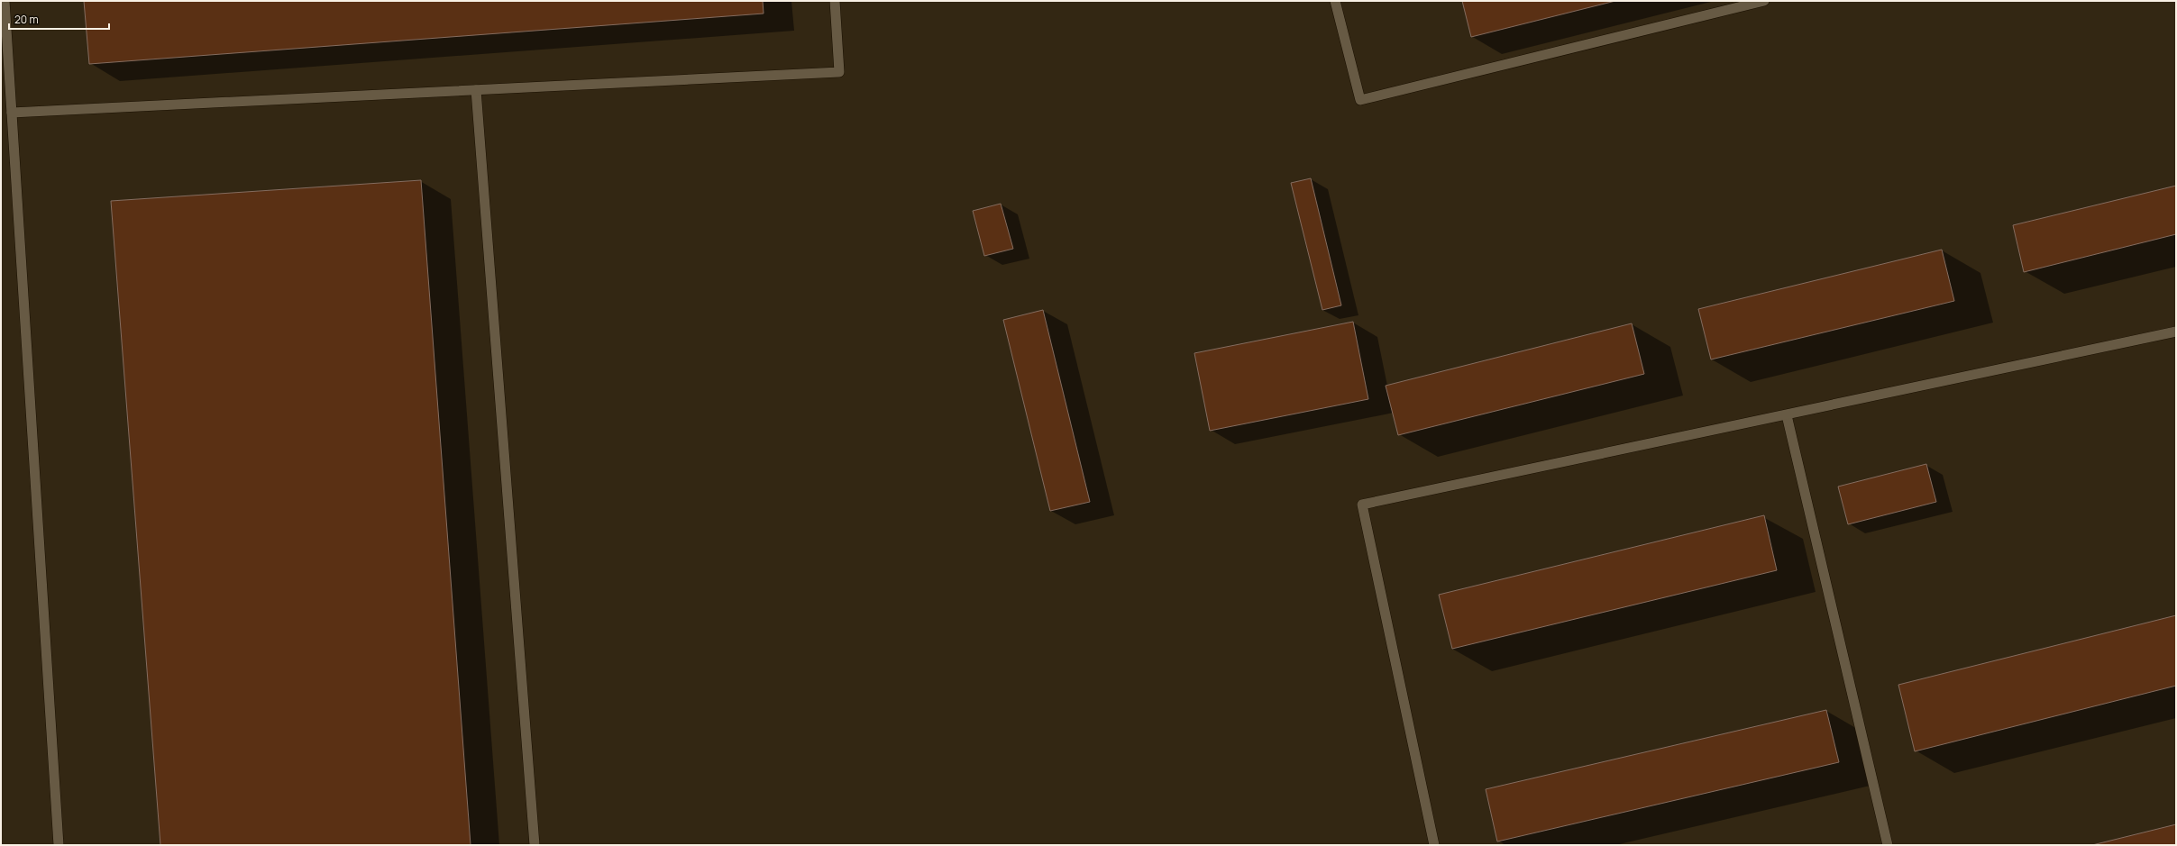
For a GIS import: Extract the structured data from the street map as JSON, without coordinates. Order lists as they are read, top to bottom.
{
  "scale_bar": "20 m"
}
